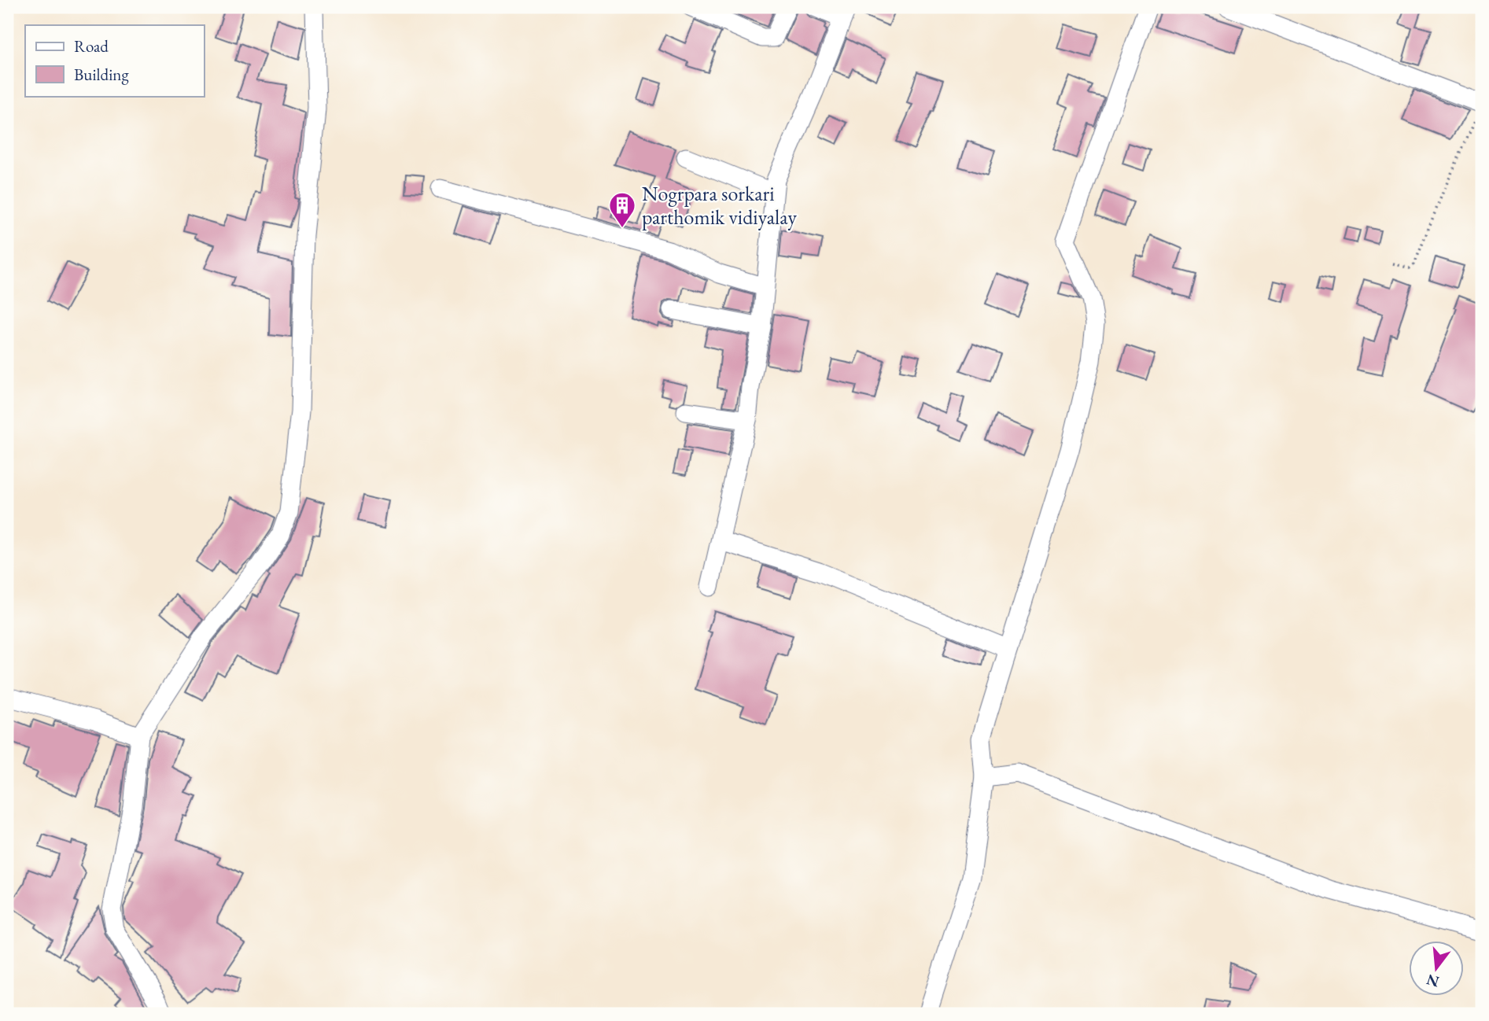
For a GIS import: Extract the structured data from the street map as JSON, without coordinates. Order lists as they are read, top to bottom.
{
  "places": {
    "building": ["Nogrpara sorkari parthomik vidiyalay"]
  },
  "legend": ["Road", "Building"],
  "north": "bottom"
}
